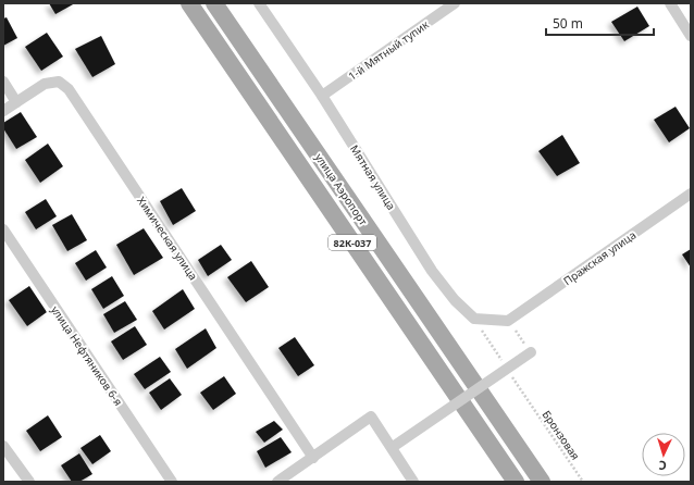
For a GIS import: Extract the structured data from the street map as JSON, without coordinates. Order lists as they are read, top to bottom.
{
  "streets": {
    "main road": ["улица Аэропорт", "82К-037"],
    "street": [
      "1-й Мятный тупик",
      "Мятная улица",
      "Химическая улица",
      "Пражская улица",
      "улица Нефтяников 6-я"
    ],
    "path": ["Бронзовая"]
  },
  "crossings": [
    ["1-й Мятный тупик", "Мятная улица"],
    ["Мятная улица", "Пражская улица"]
  ],
  "scale_bar": "50 m",
  "north": "bottom"
}
